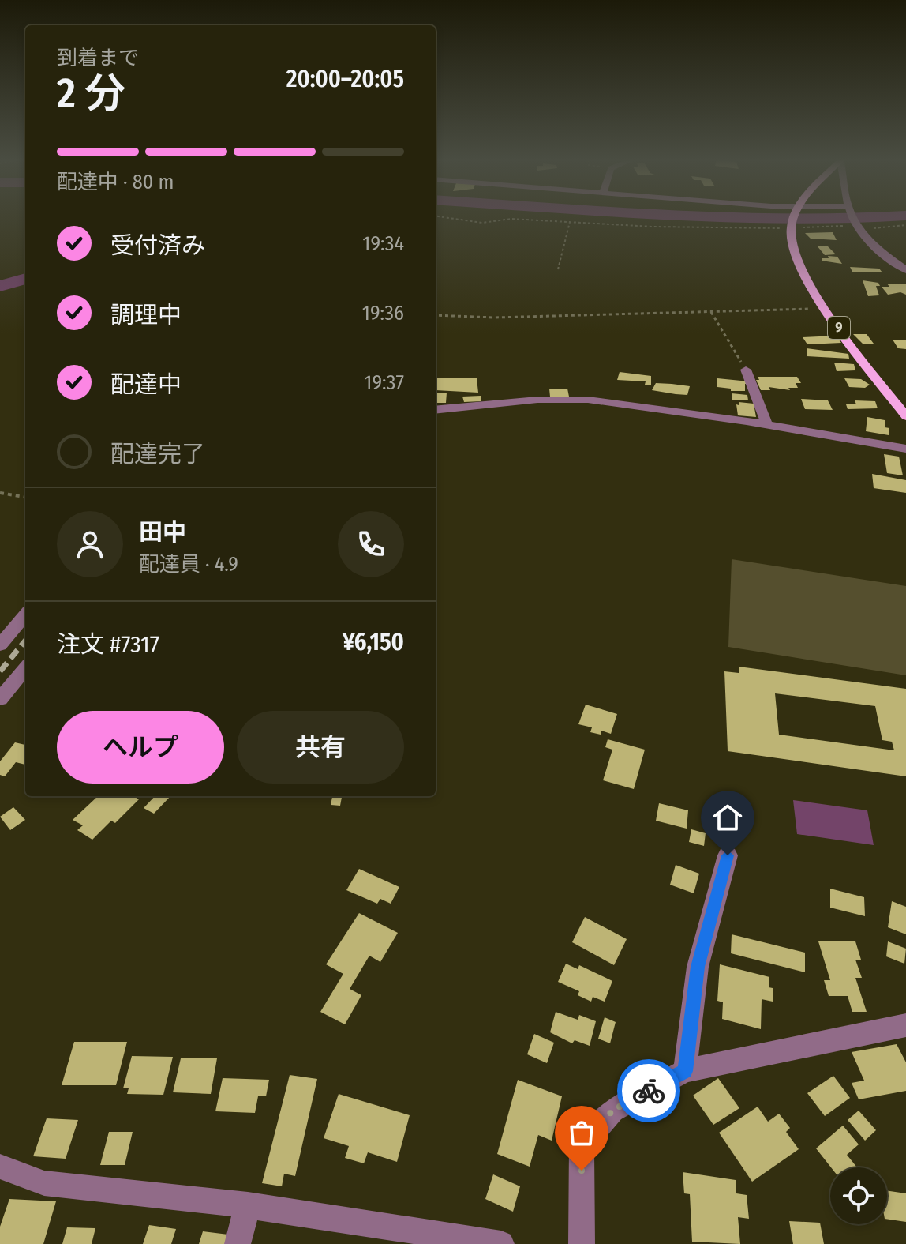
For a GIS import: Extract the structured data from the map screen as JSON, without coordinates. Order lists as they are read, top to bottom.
{
  "streets": {
    "main road": ["9"]
  },
  "page": {
    "heading": ["2 分", "到着まで", "20:00–20:05"],
    "panel": [
      "田中",
      "配達員 · 4.9",
      "注文 #7317",
      "¥6,150"
    ],
    "bar": "配達中 · 80 m",
    "list": [
      ["受付済み", "19:34"],
      ["調理中", "19:36"],
      ["配達中", "19:37"],
      "配達完了"
    ],
    "buttons": ["ヘルプ", "共有"]
  }
}
